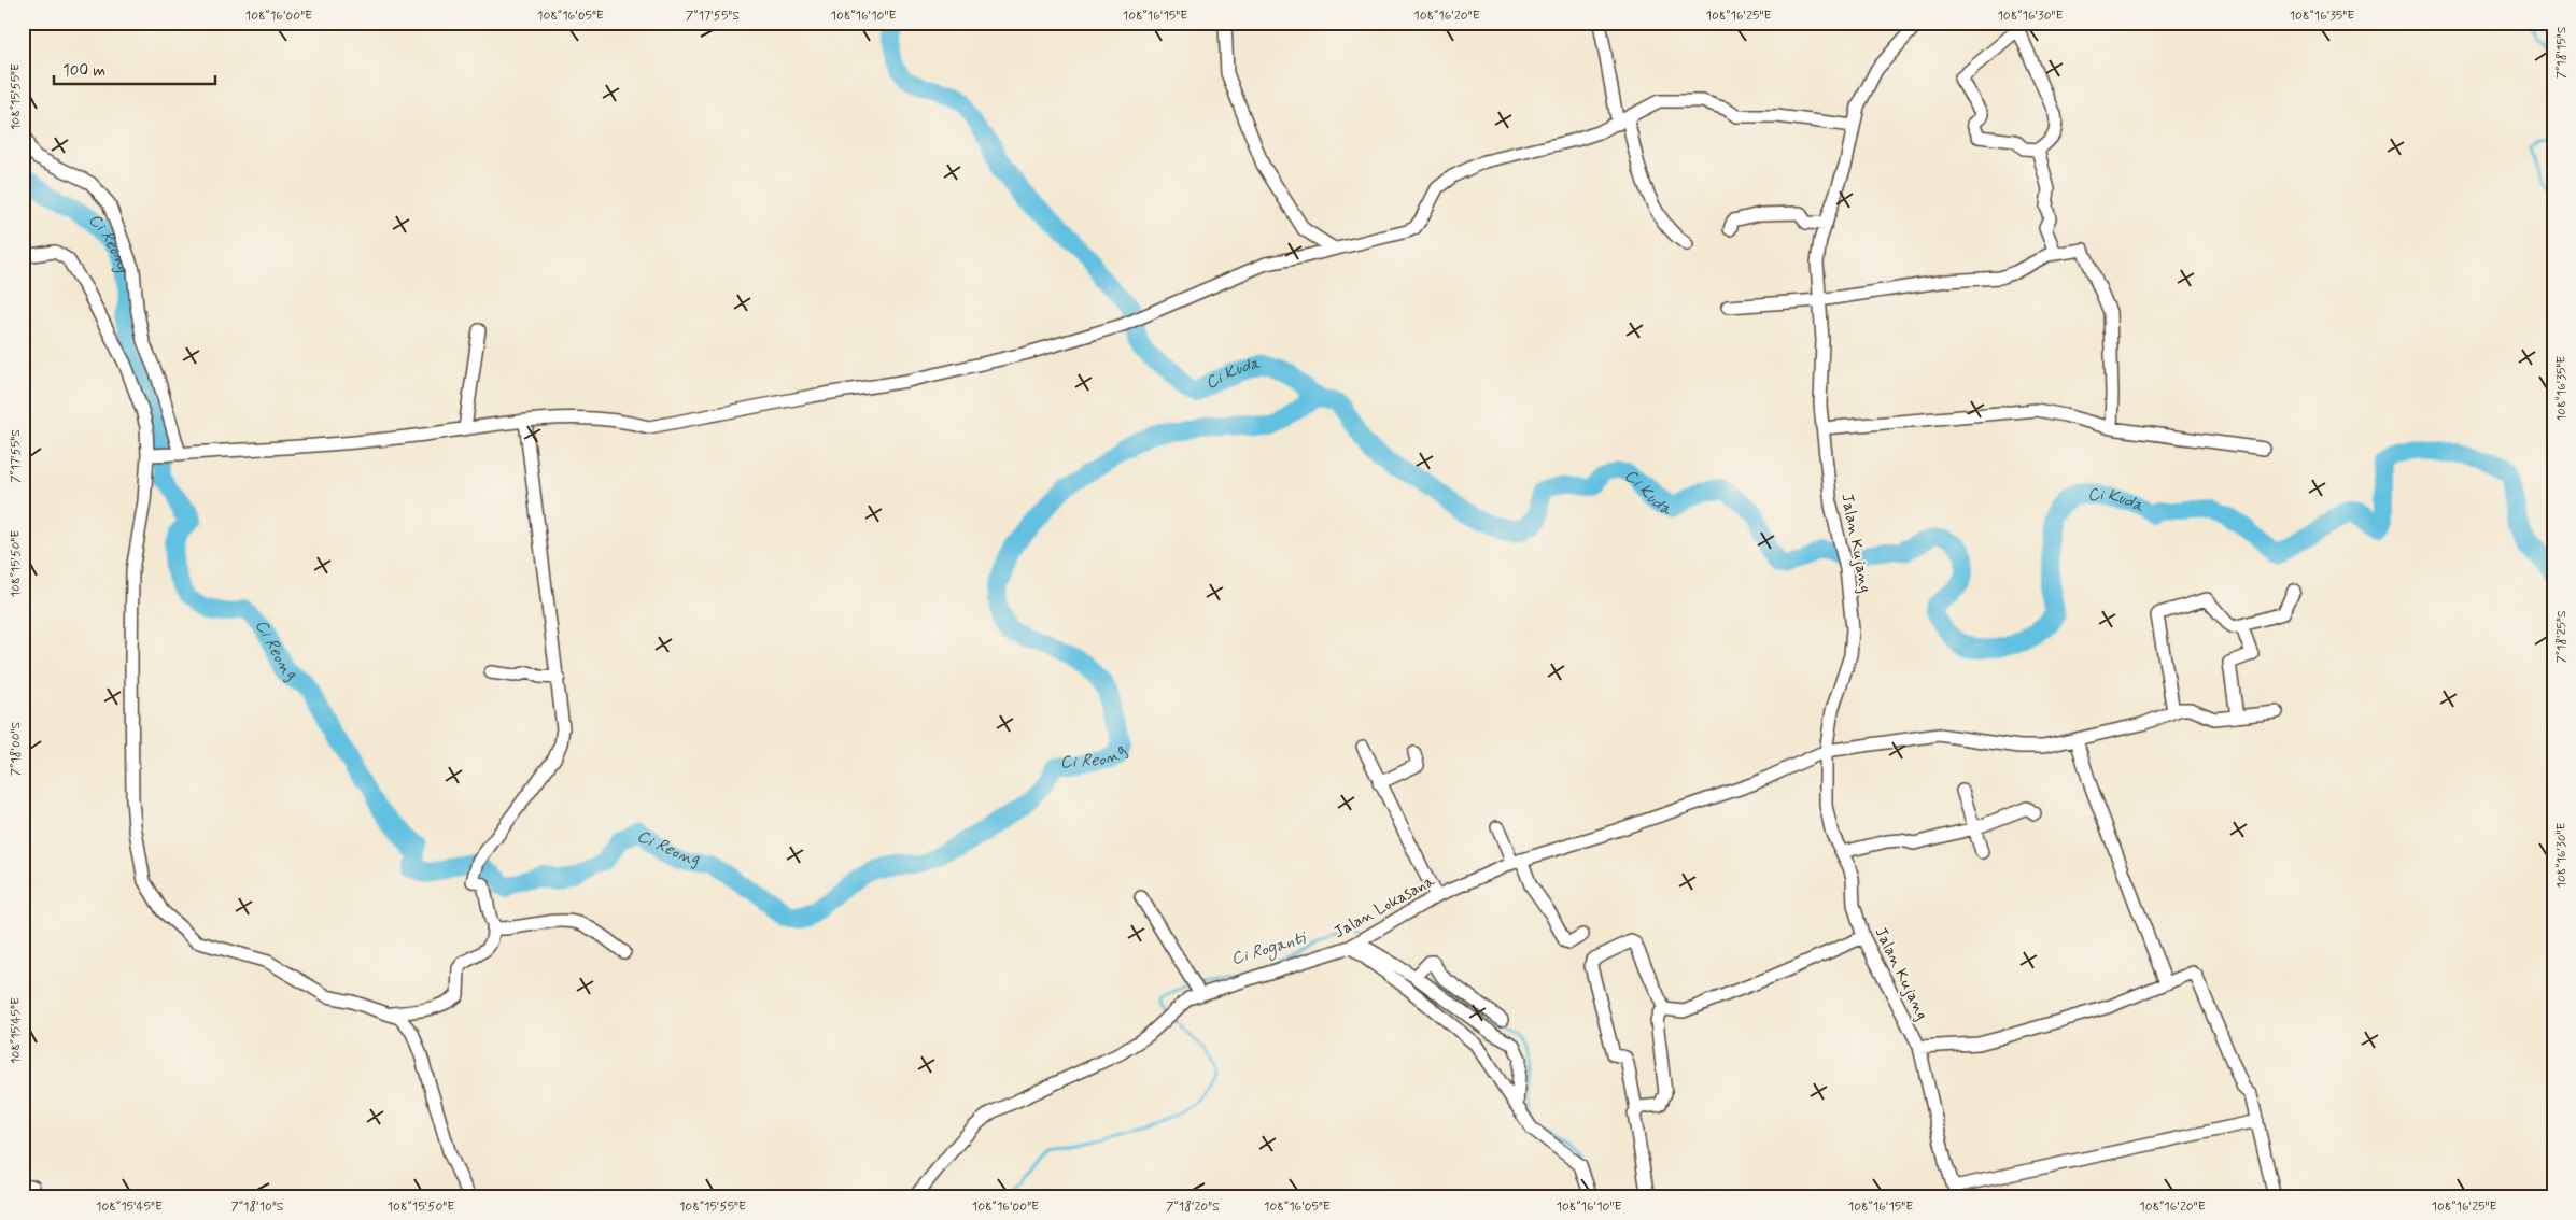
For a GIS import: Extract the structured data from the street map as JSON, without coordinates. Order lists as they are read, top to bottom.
{
  "streets": {
    "street": ["Jalan Kujang", "Jalan Lokasana"]
  },
  "crossings": [
    ["Jalan Kujang", "Jalan Lokasana"]
  ],
  "water": ["Ci Reong", "Ci Kuda", "Ci Roganti"],
  "scale_bar": "100 m",
  "coordinates": [
    "108°16'00\"E",
    "108°16'05\"E",
    "7°17'55\"S",
    "108°16'10\"E",
    "108°16'15\"E",
    "108°16'20\"E",
    "108°16'25\"E",
    "108°16'30\"E",
    "108°16'35\"E",
    "7°18'15\"S",
    "108°15'55\"E",
    "108°15'50\"E",
    "7°18'25\"S",
    "7°18'00\"S",
    "108°15'45\"E",
    "7°18'10\"S",
    "7°18'20\"S"
  ]
}
